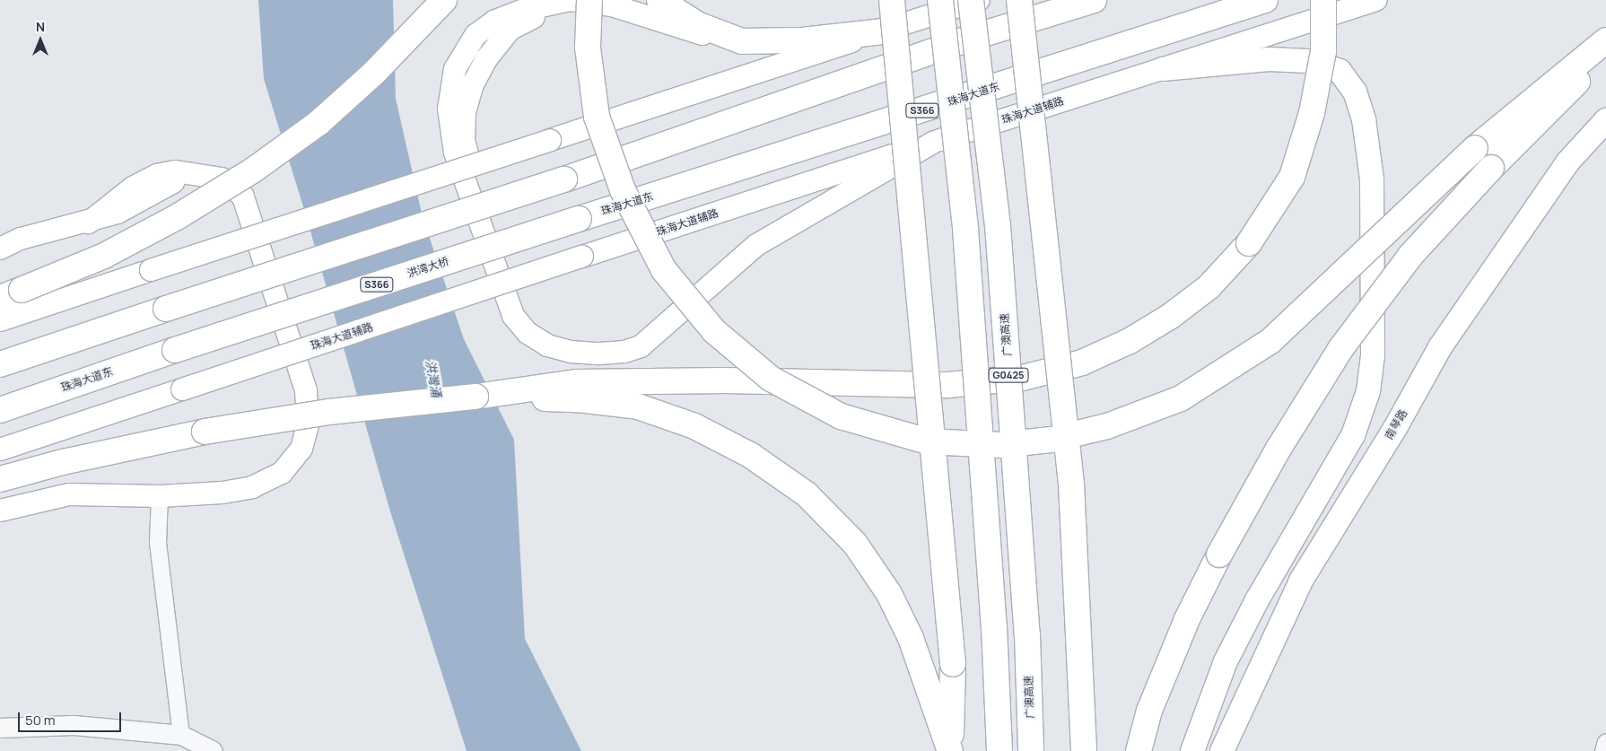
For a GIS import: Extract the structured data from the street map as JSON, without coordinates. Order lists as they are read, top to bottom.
{
  "streets": {
    "highway": [
      "珠海大道东",
      "S366",
      "洪湾大桥",
      "广澳高速",
      "G0425"
    ],
    "main road": ["珠海大道辅路", "南琴路"]
  },
  "crossings": [
    ["珠海大道东", "洪湾大桥"]
  ],
  "water": ["洪灣涌"],
  "scale_bar": "50 m",
  "north": "top"
}
